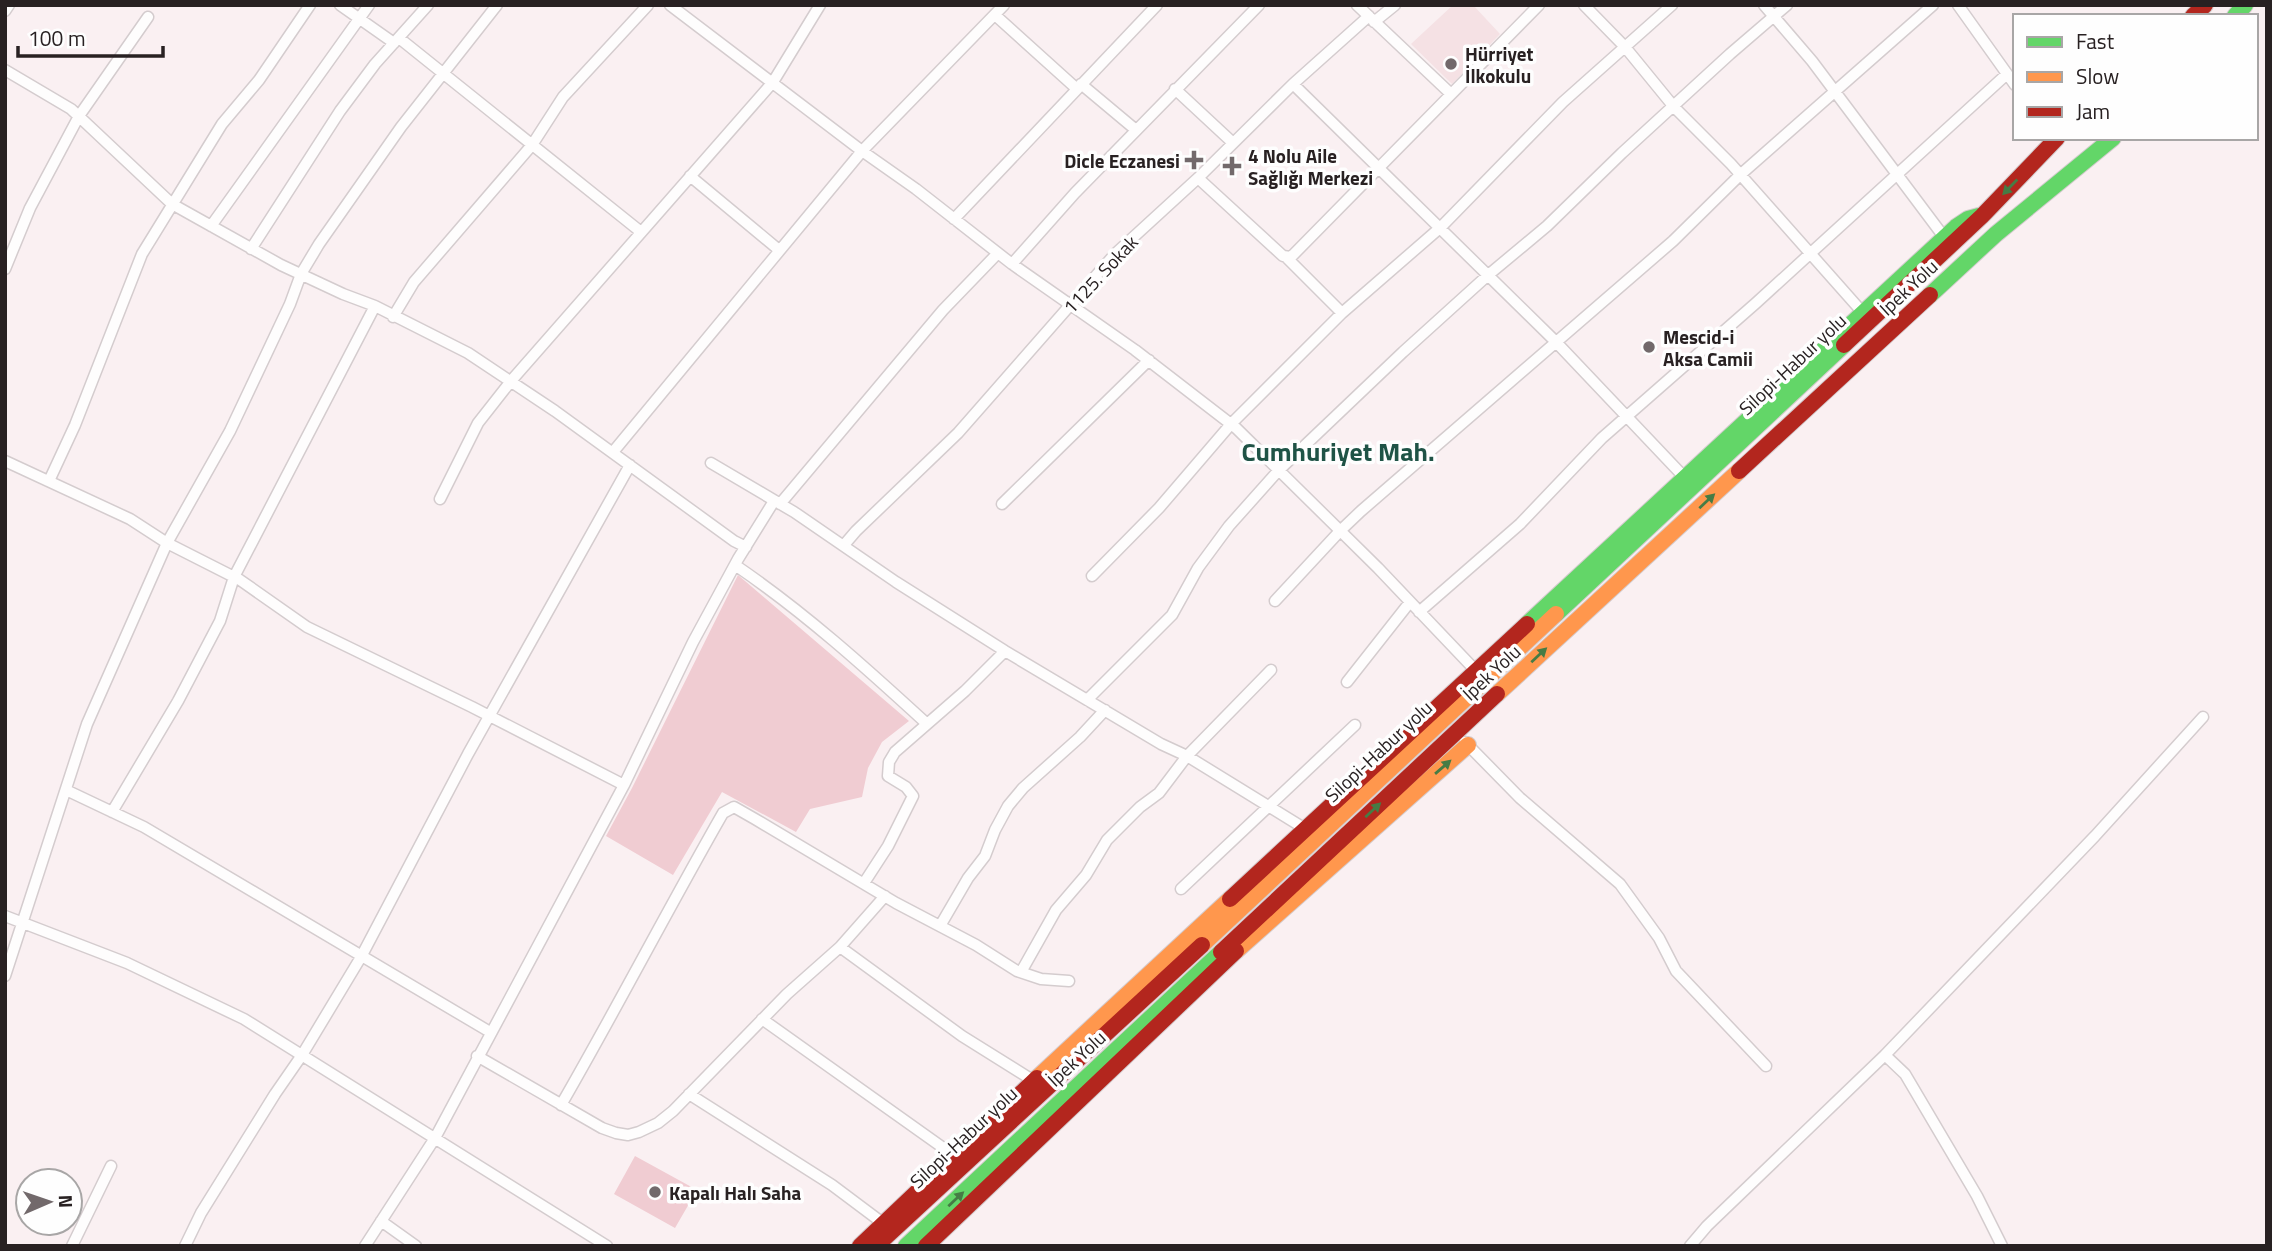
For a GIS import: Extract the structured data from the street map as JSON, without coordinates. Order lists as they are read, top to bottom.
{
  "streets": {
    "main road": ["İpek Yolu", "Silopi-Habur yolu"],
    "street": ["1125. Sokak"]
  },
  "districts": ["Cumhuriyet Mah."],
  "places": {
    "other": ["Hürriyet İlkokulu", "Mescid-i Aksa Camii", "Kapalı Halı Saha"],
    "health": ["Dicle Eczanesi", "4 Nolu Aile Sağlığı Merkezi"]
  },
  "legend": ["Fast", "Slow", "Jam"],
  "scale_bar": "100 m",
  "north": "right"
}
